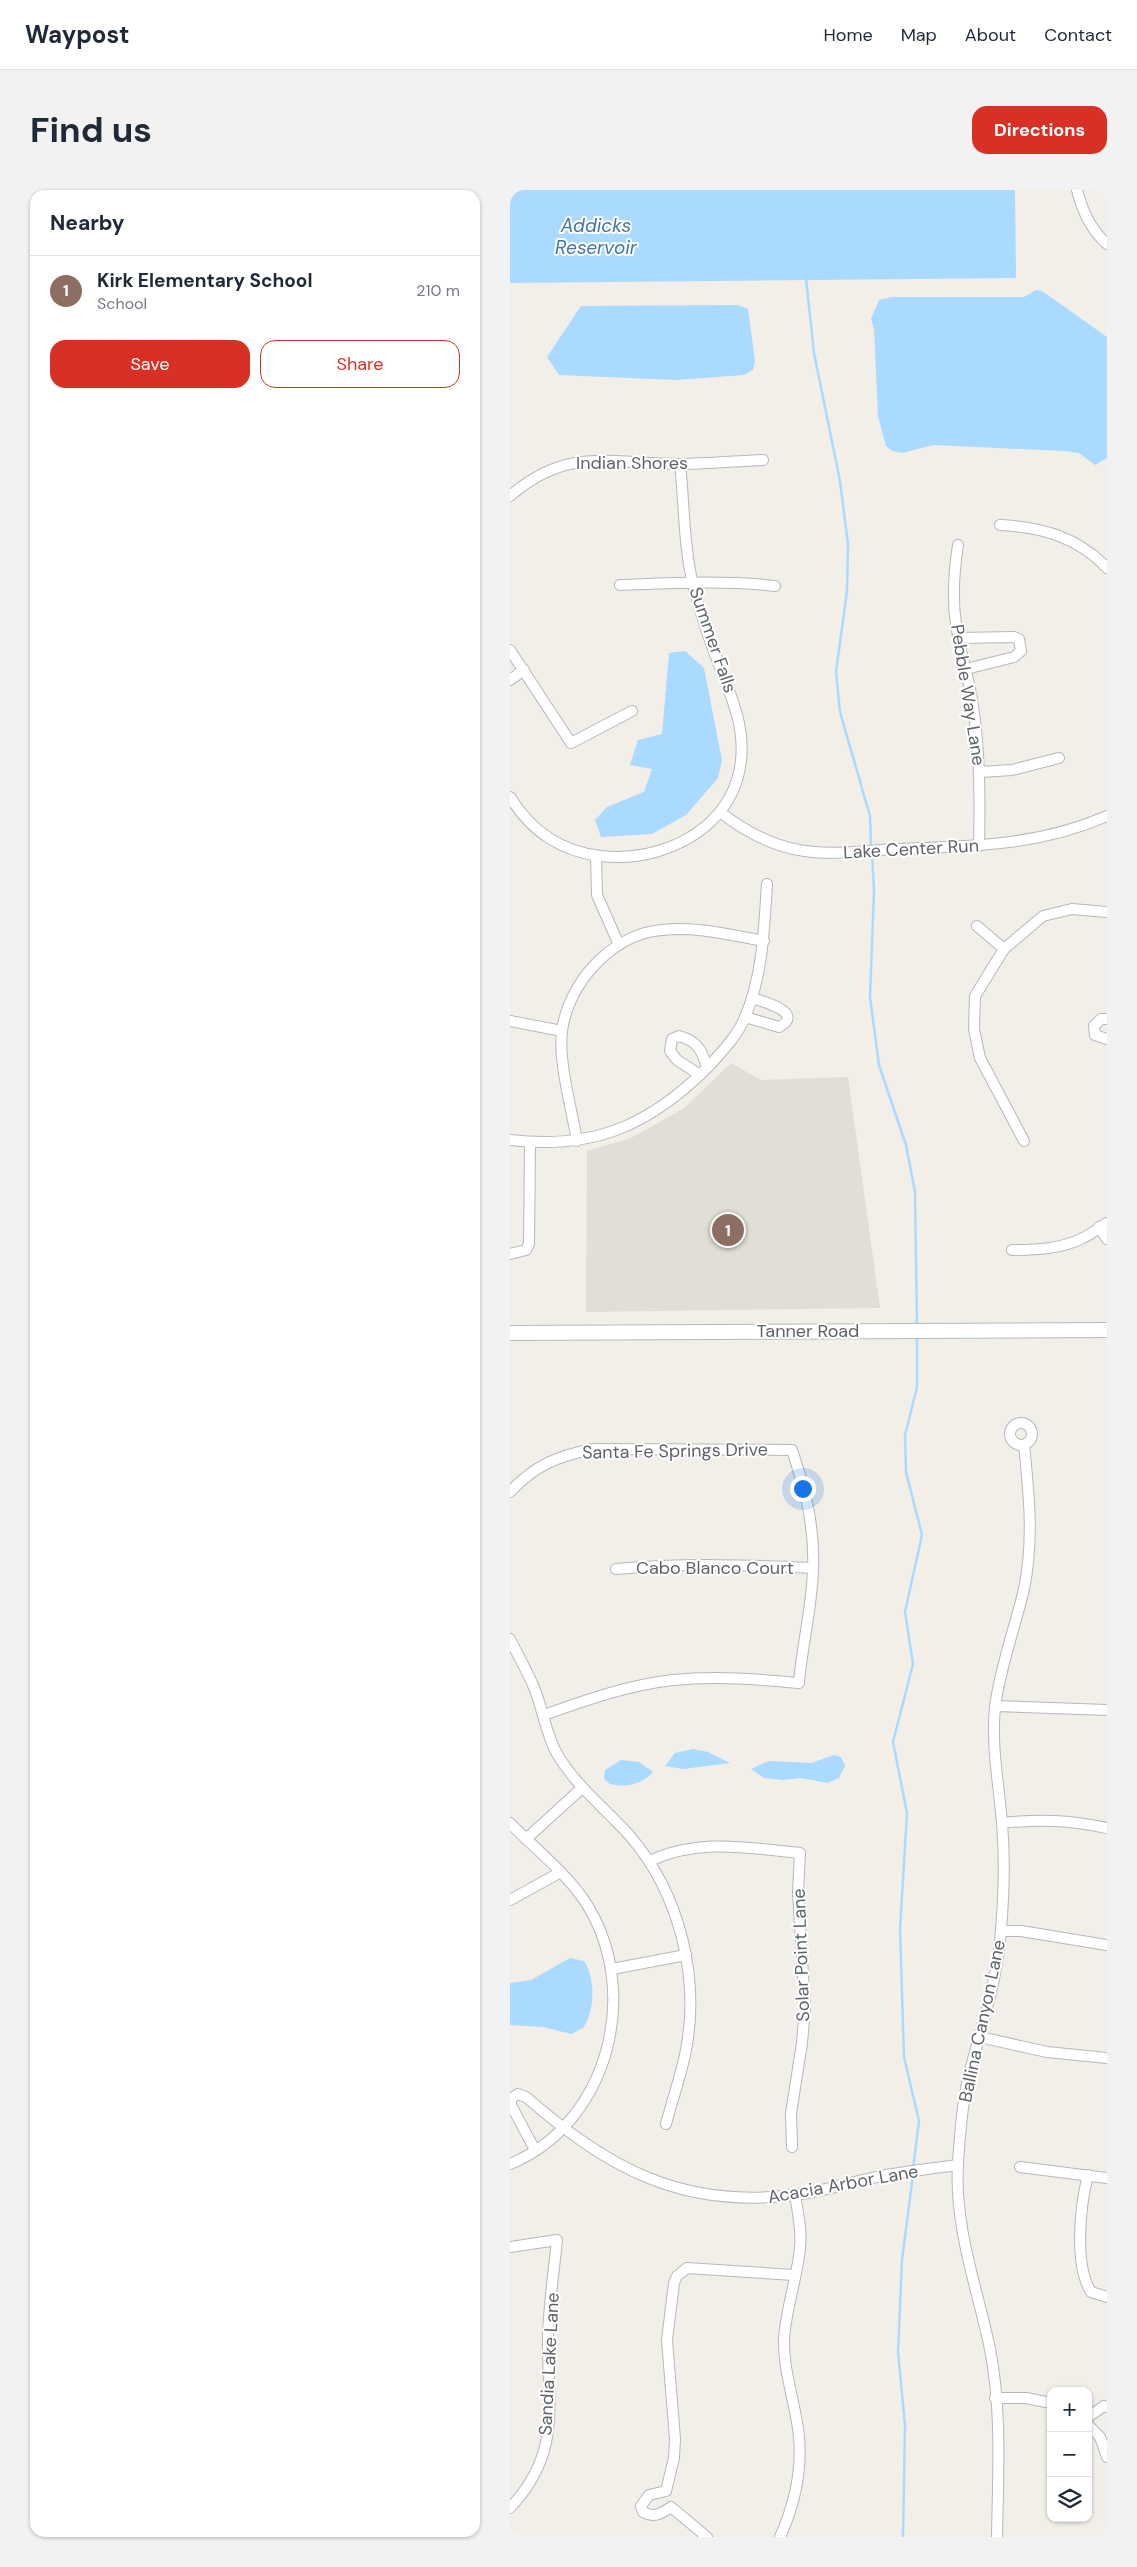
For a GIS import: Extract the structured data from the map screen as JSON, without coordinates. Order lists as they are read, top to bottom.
{
  "streets": {
    "main road": ["Tanner Road"],
    "street": [
      "Indian Shores",
      "Summer Falls",
      "Pebble Way Lane",
      "Lake Center Run",
      "Santa Fe Springs Drive",
      "Cabo Blanco Court",
      "Solar Point Lane",
      "Ballina Canyon Lane",
      "Acacia Arbor Lane",
      "Sandia Lake Lane"
    ]
  },
  "crossings": [
    ["Indian Shores", "Summer Falls"],
    ["Summer Falls", "Lake Center Run"],
    ["Pebble Way Lane", "Lake Center Run"],
    ["Santa Fe Springs Drive", "Cabo Blanco Court"],
    ["Ballina Canyon Lane", "Acacia Arbor Lane"]
  ],
  "water": ["Addicks Reservoir"],
  "page": {
    "header": "Waypost",
    "nav": [
      "Home",
      "Map",
      "About",
      "Contact"
    ],
    "buttons": [
      "Directions",
      ["Save", "Share"]
    ],
    "title": "Find us",
    "heading": "Nearby",
    "list": [
      {
        "mark": "1",
        "name": "Kirk Elementary School",
        "note": "School",
        "value": "210 m"
      }
    ],
    "pins": "1",
    "map_buttons": ["+", "−"]
  }
}
